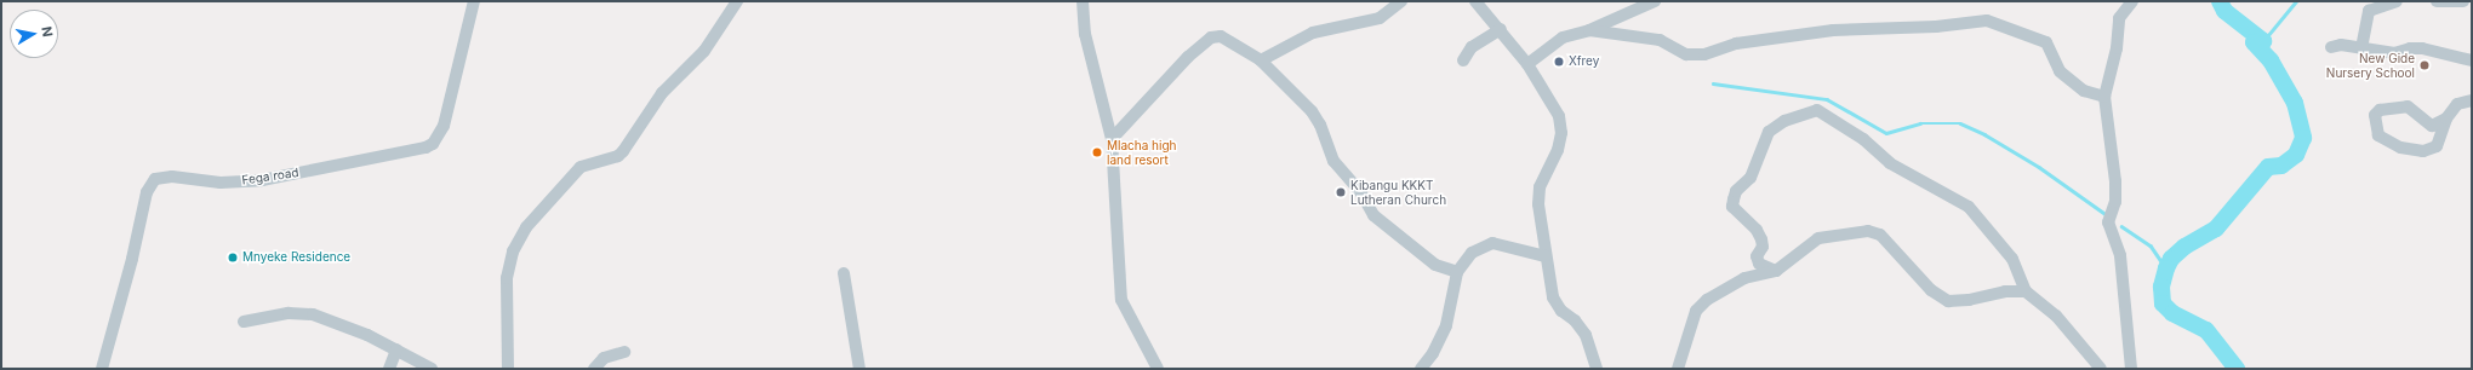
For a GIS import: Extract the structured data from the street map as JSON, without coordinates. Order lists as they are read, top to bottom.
{
  "streets": {
    "street": ["Fega road"]
  },
  "places": [
    "Xfrey",
    "New Gide Nursery School",
    "Mlacha high land resort",
    "Kibangu KKKT Lutheran Church",
    "Mnyeke Residence"
  ],
  "north": "right"
}
